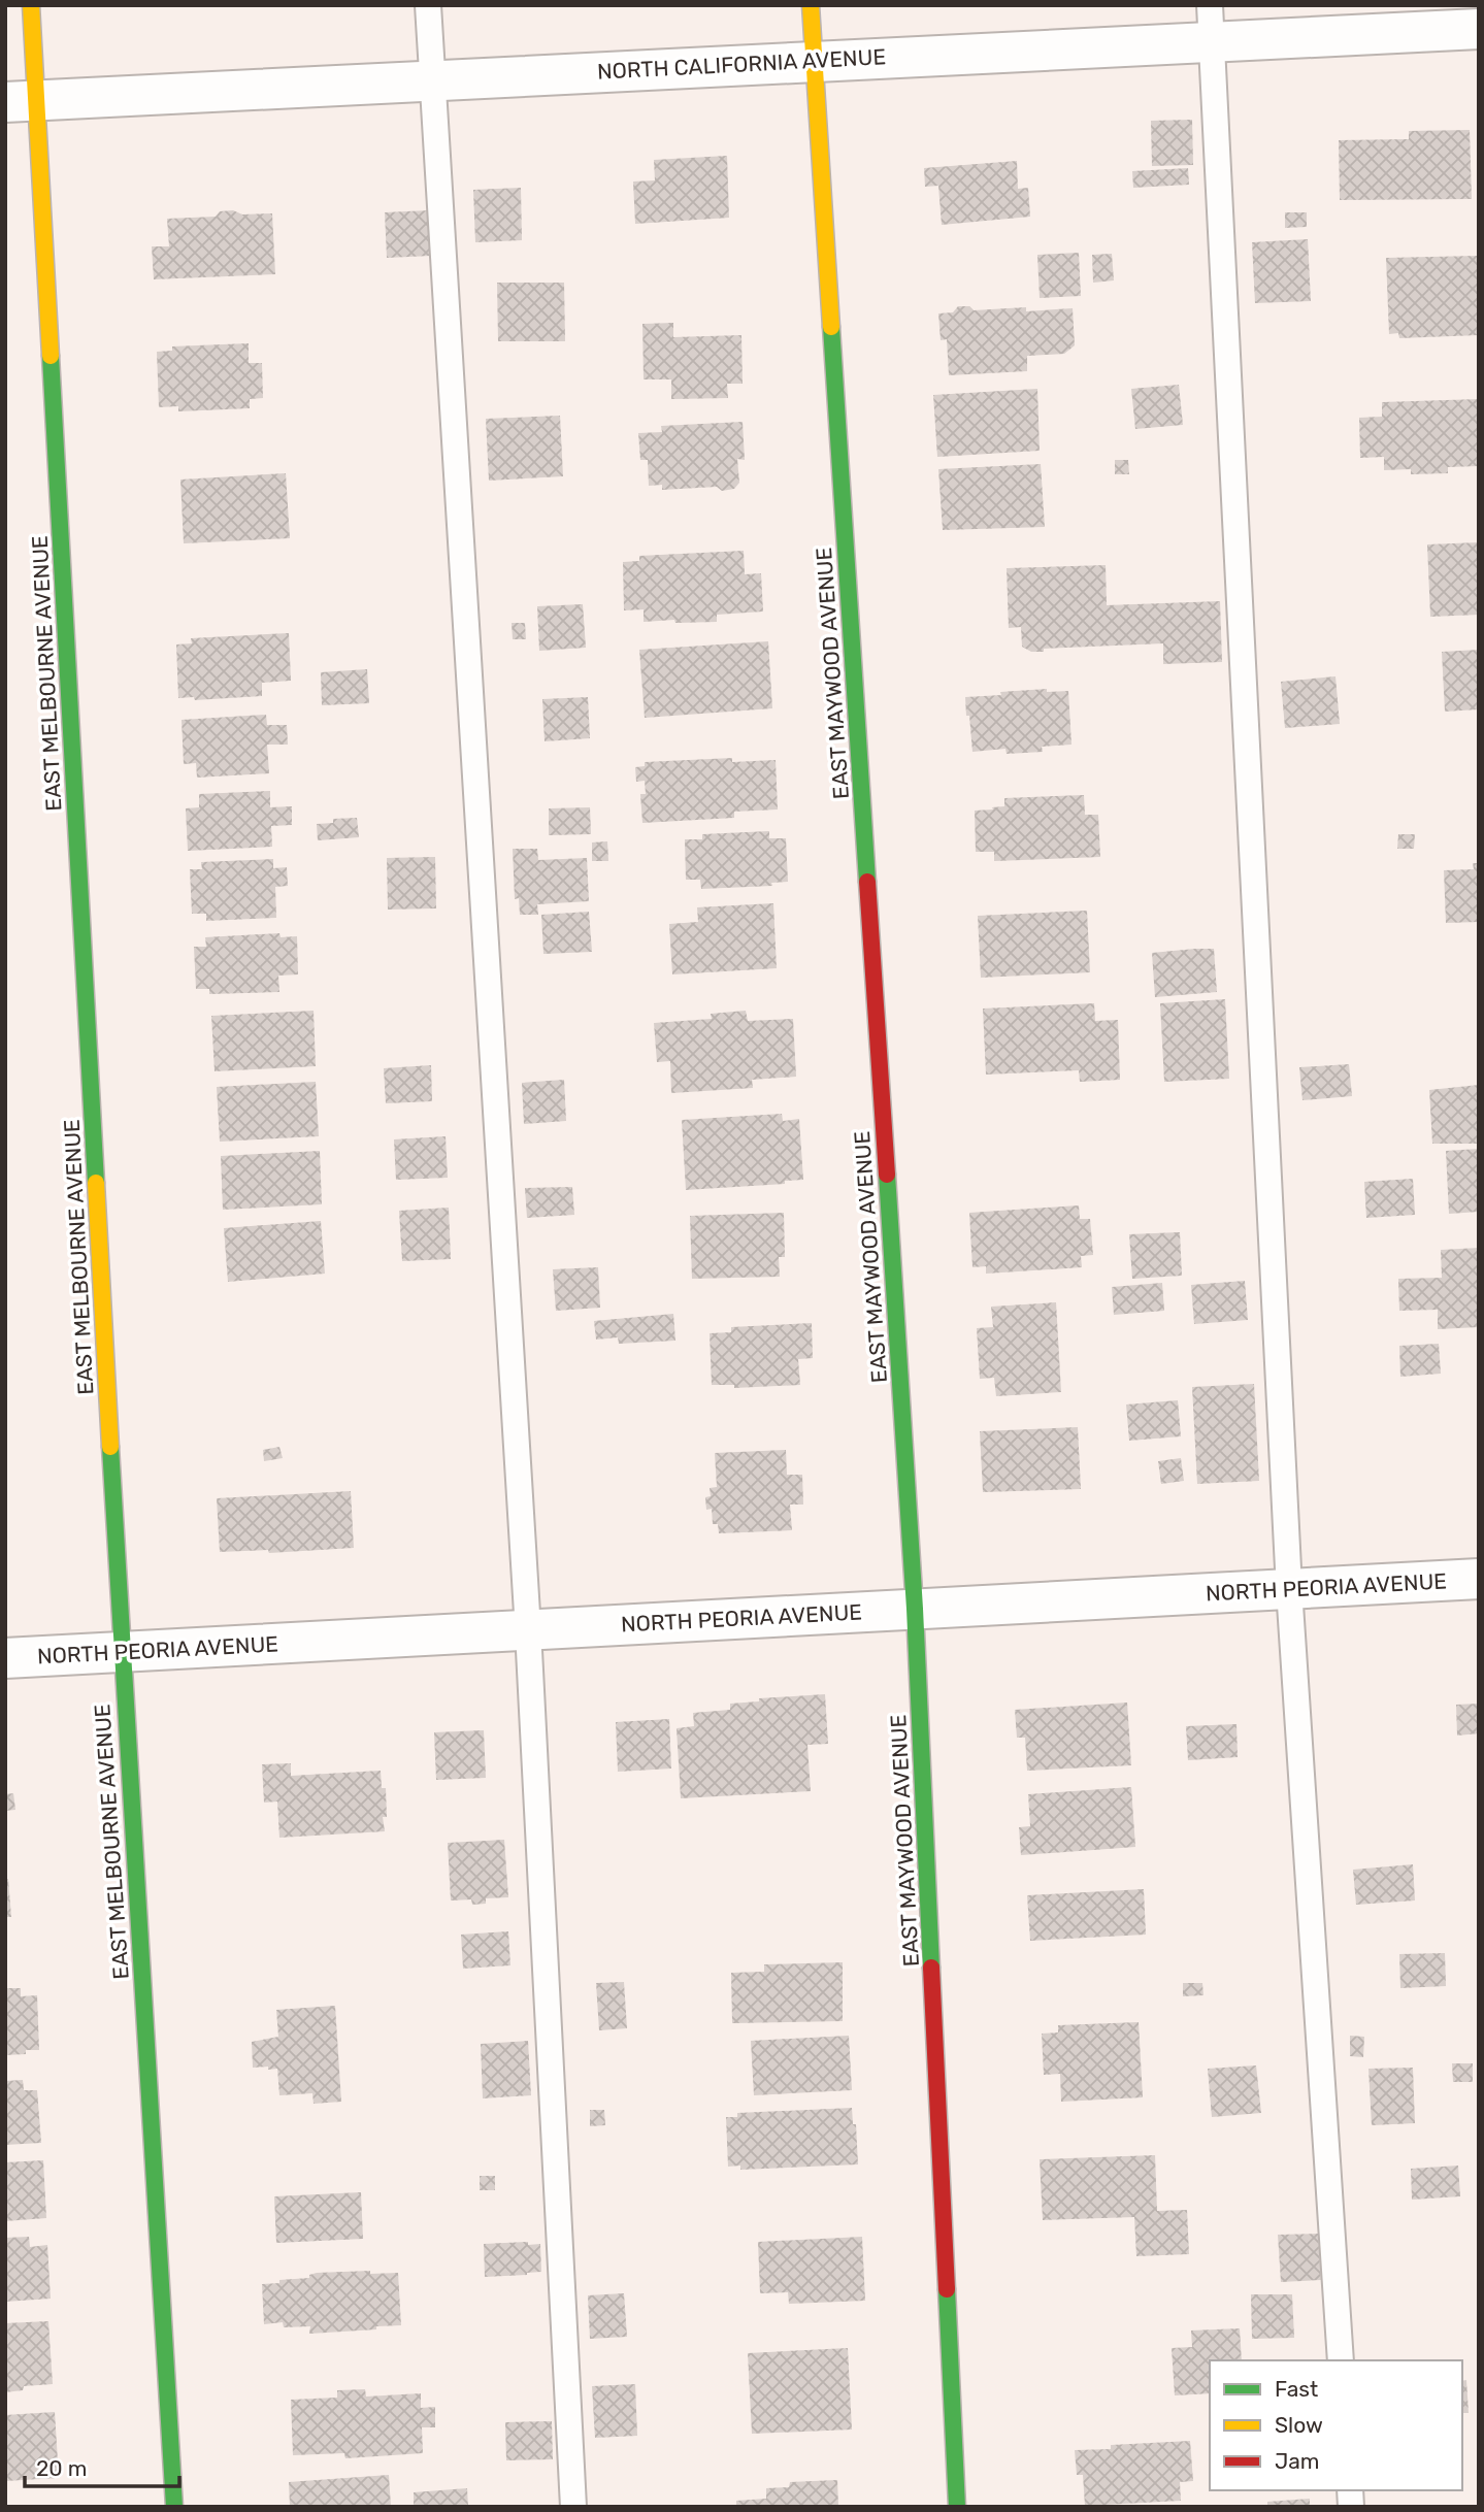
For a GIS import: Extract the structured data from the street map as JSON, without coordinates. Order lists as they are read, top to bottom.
{
  "streets": {
    "street": [
      "NORTH CALIFORNIA AVENUE",
      "EAST MELBOURNE AVENUE",
      "EAST MAYWOOD AVENUE",
      "NORTH PEORIA AVENUE"
    ]
  },
  "crossings": [
    ["NORTH CALIFORNIA AVENUE", "EAST MELBOURNE AVENUE"],
    ["NORTH CALIFORNIA AVENUE", "EAST MAYWOOD AVENUE"],
    ["EAST MELBOURNE AVENUE", "NORTH PEORIA AVENUE"],
    ["EAST MAYWOOD AVENUE", "NORTH PEORIA AVENUE"]
  ],
  "legend": ["Fast", "Slow", "Jam"],
  "scale_bar": "20 m"
}
